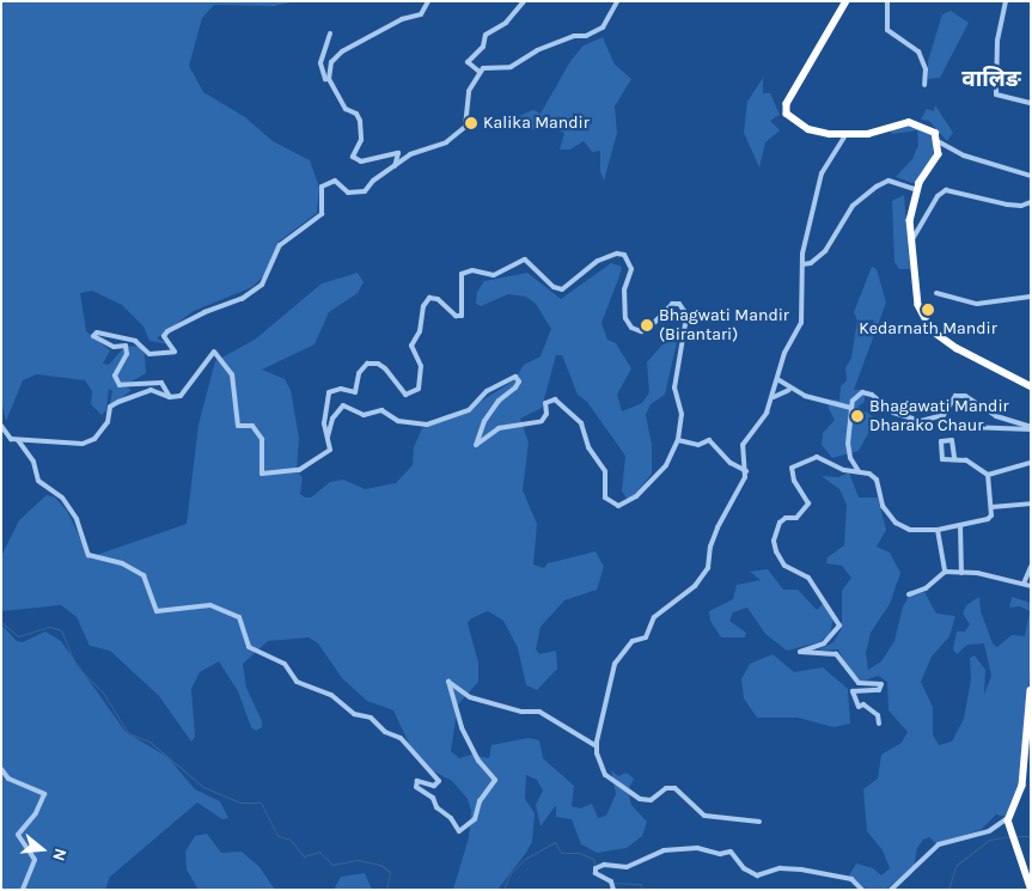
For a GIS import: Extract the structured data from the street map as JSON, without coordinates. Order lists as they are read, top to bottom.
{
  "districts": ["वालिङ"],
  "places": [
    "Kalika Mandir",
    "Kedarnath Mandir",
    "Bhagwati Mandir (Birantari)",
    "Bhagawati Mandir Dharako Chaur"
  ],
  "north": "right"
}
